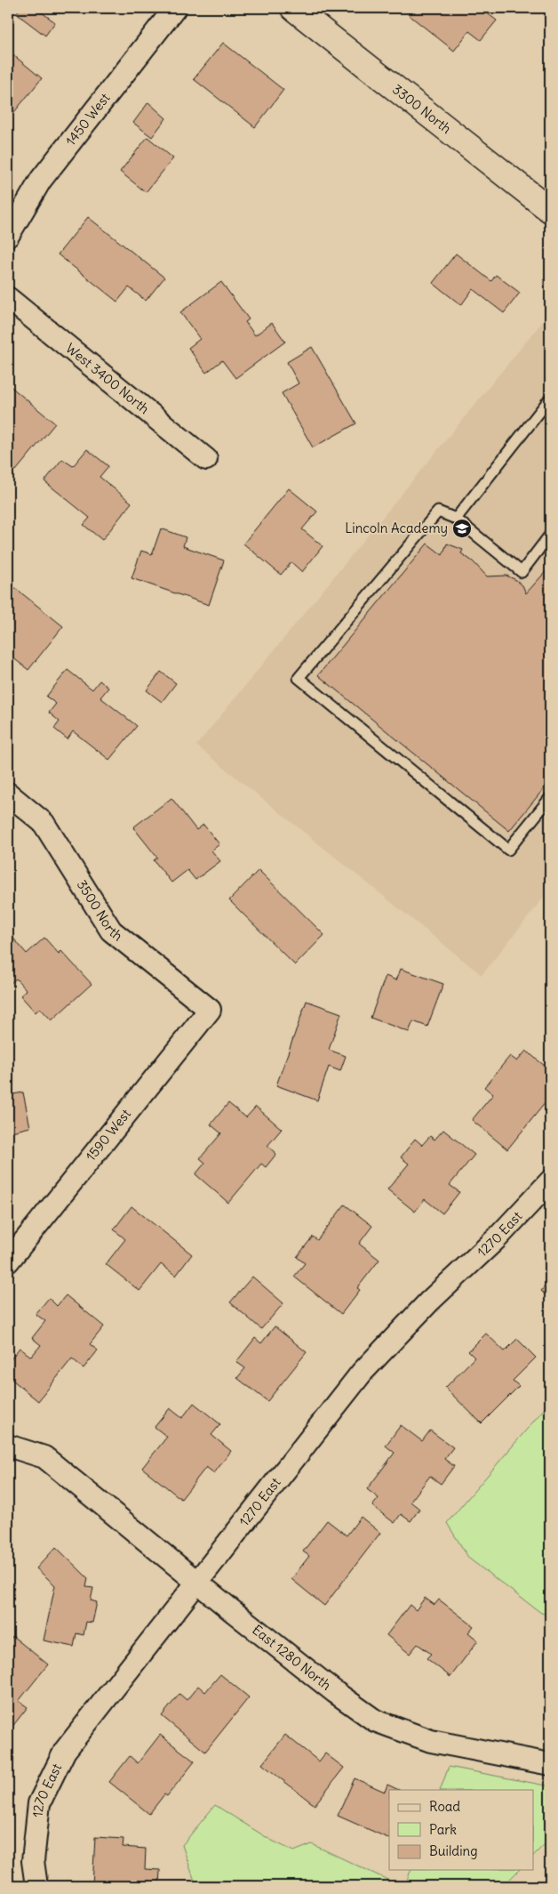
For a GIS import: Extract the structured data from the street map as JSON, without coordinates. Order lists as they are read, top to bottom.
{
  "streets": {
    "street": [
      "3300 North",
      "1450 West",
      "West 3400 North",
      "3500 North",
      "1590 West",
      "1270 East",
      "East 1280 North"
    ]
  },
  "crossings": [
    ["3500 North", "1590 West"],
    ["1270 East", "East 1280 North"]
  ],
  "places": {
    "school or university": ["Lincoln Academy"]
  },
  "legend": ["Road", "Park", "Building"]
}
